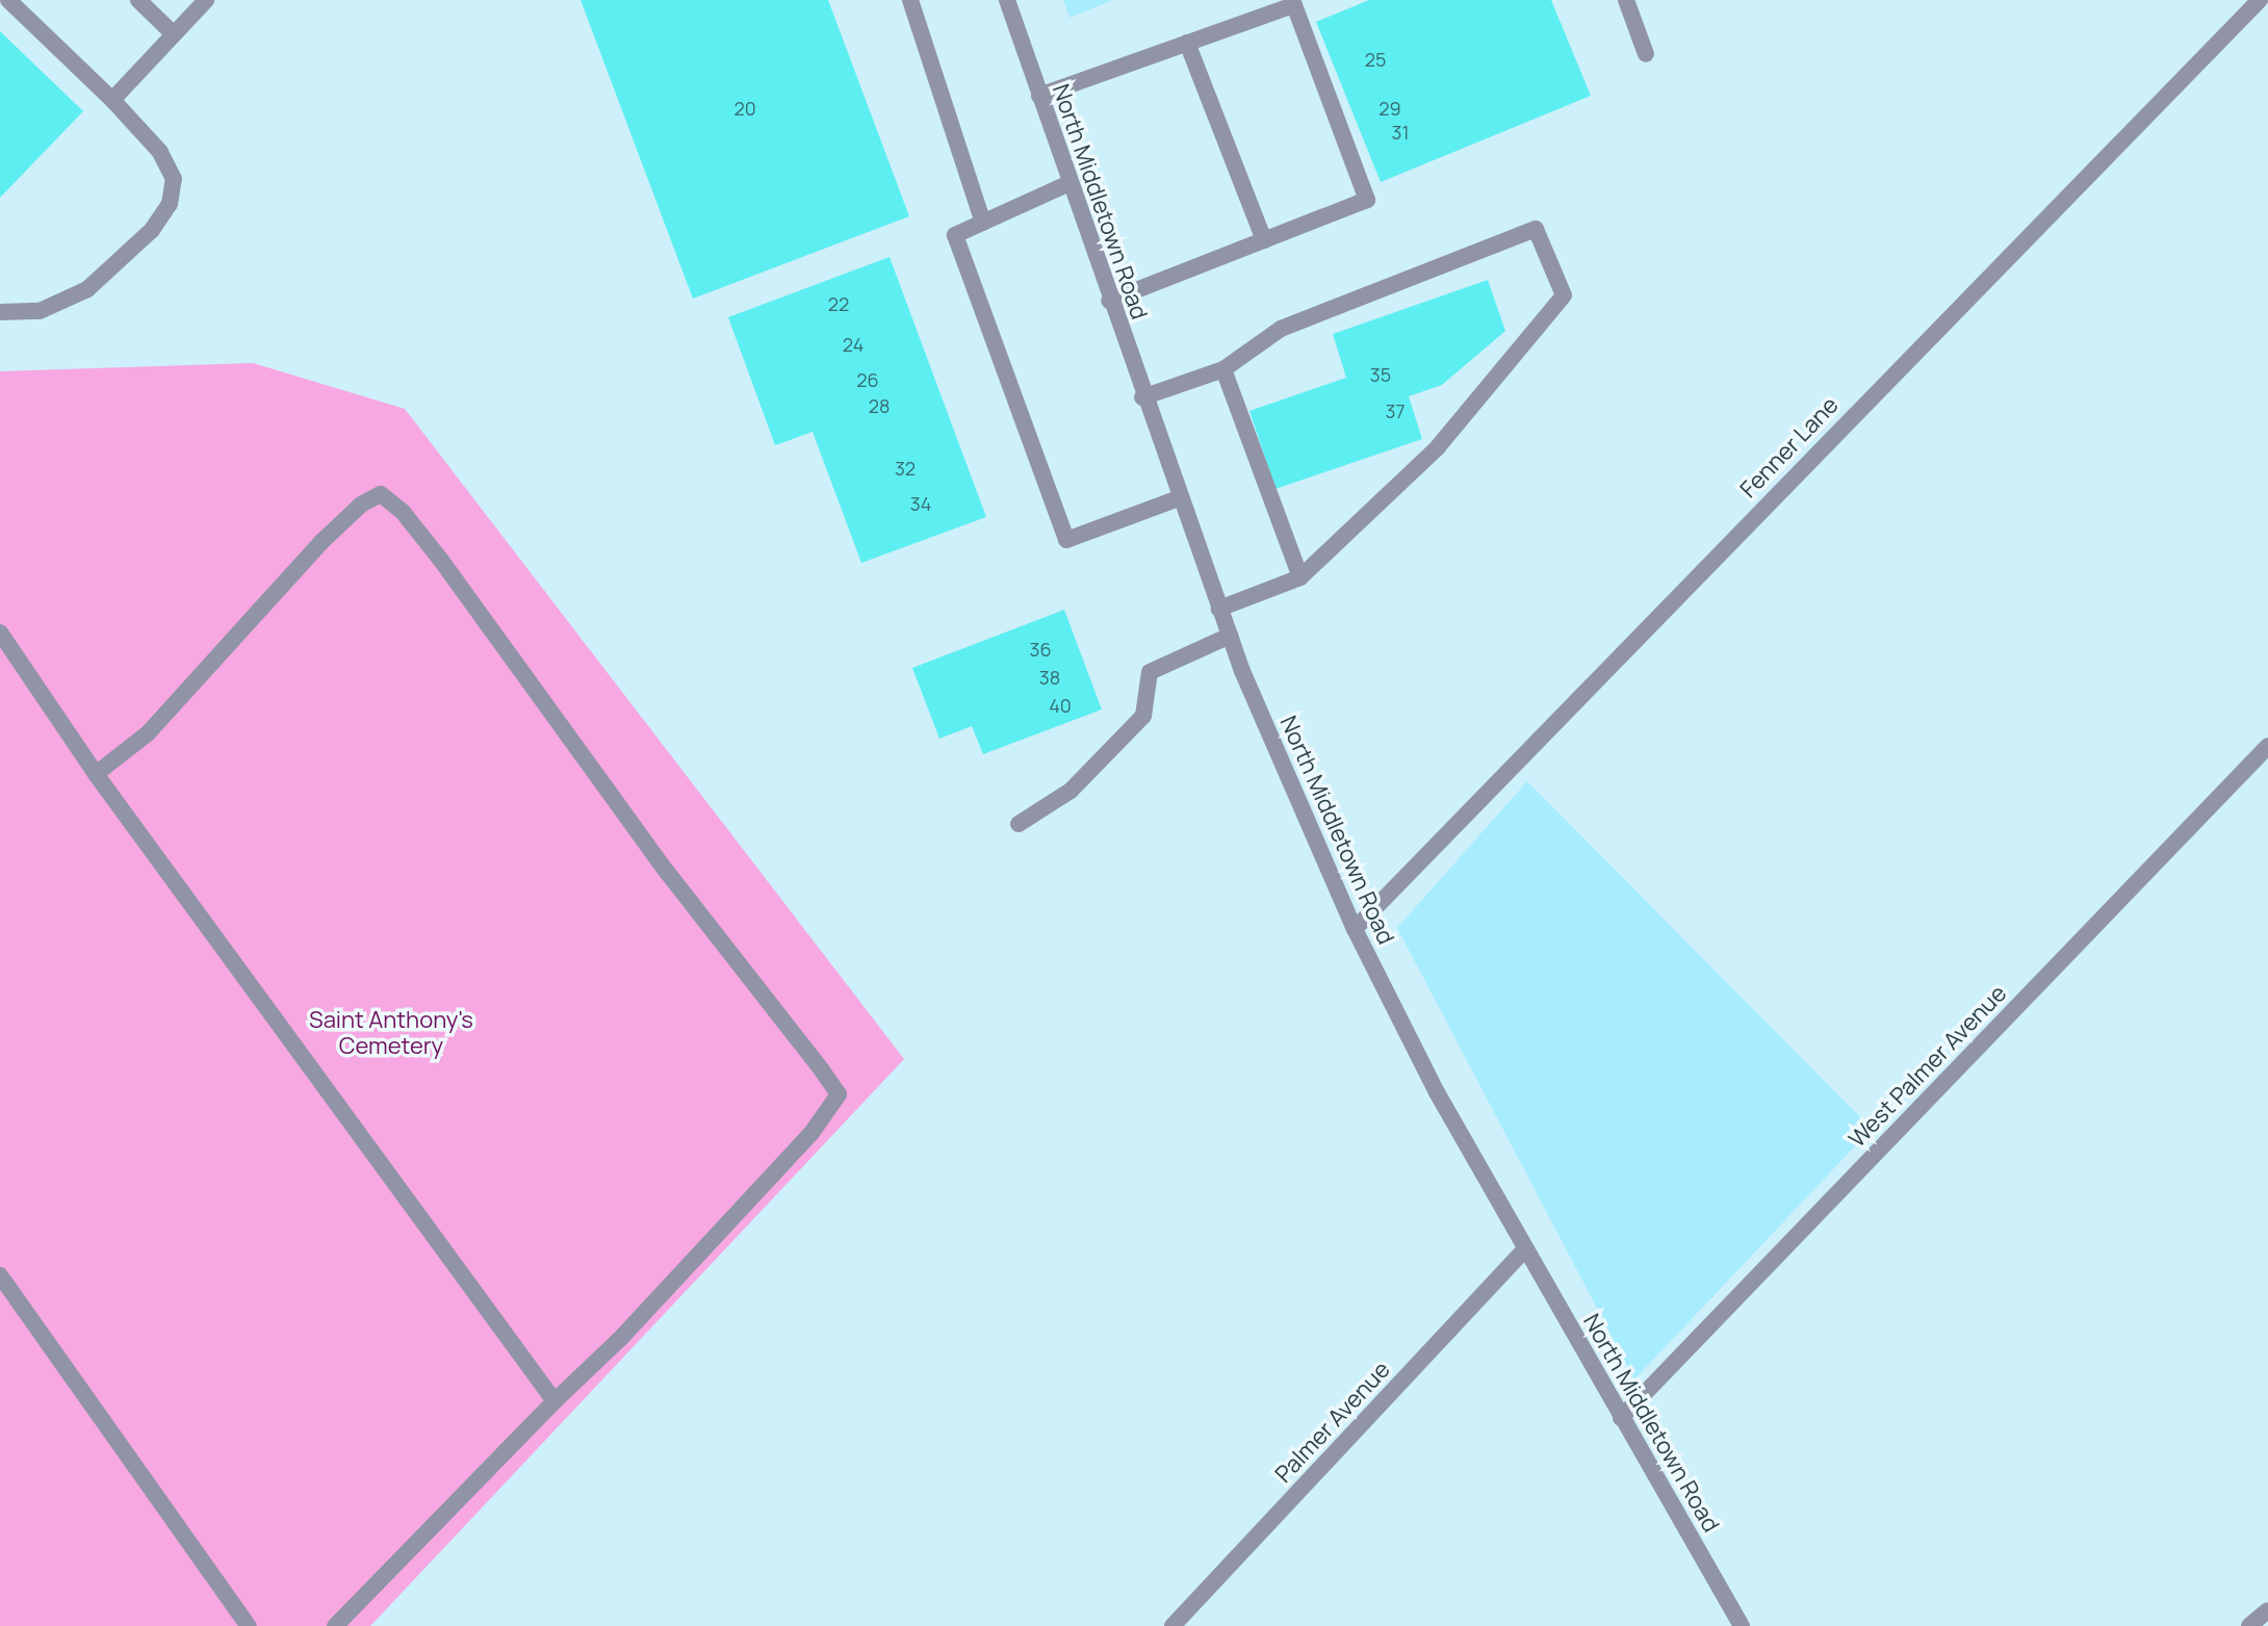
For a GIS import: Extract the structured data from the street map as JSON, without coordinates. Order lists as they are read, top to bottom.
{
  "streets": {
    "street": [
      "North Middletown Road",
      "Fenner Lane",
      "West Palmer Avenue",
      "Palmer Avenue"
    ]
  },
  "crossings": [
    ["North Middletown Road", "Fenner Lane"],
    ["North Middletown Road", "West Palmer Avenue"],
    ["North Middletown Road", "Palmer Avenue"]
  ],
  "parks": ["Saint Anthony's Cemetery"],
  "house_numbers": [
    "25",
    "20",
    "29",
    "31",
    "22",
    "24",
    "35",
    "26",
    "28",
    "37",
    "32",
    "34",
    "36",
    "38",
    "40"
  ]
}
